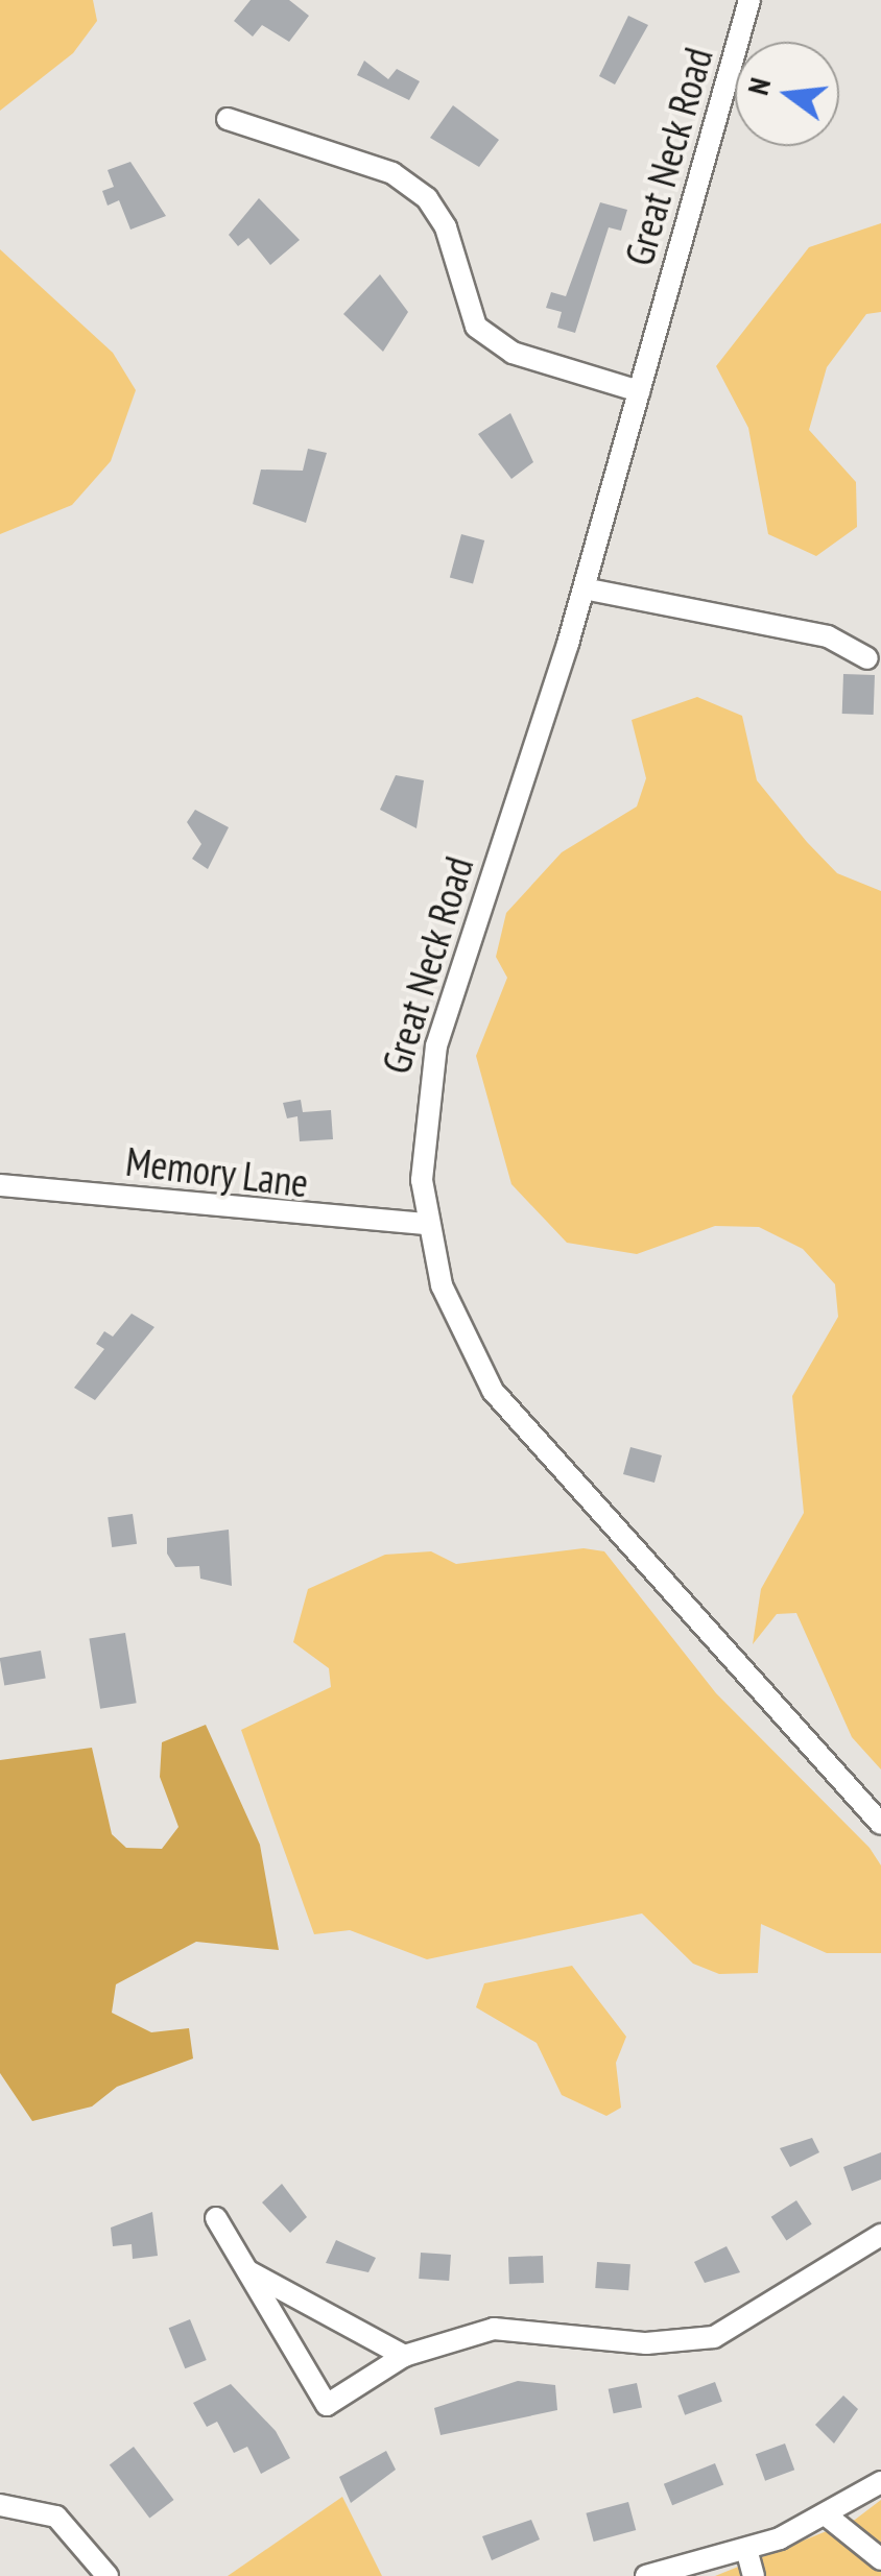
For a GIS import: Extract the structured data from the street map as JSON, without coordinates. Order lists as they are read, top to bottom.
{
  "streets": {
    "street": ["Great Neck Road", "Memory Lane"]
  },
  "crossings": [
    ["Great Neck Road", "Memory Lane"]
  ],
  "north": "left"
}
